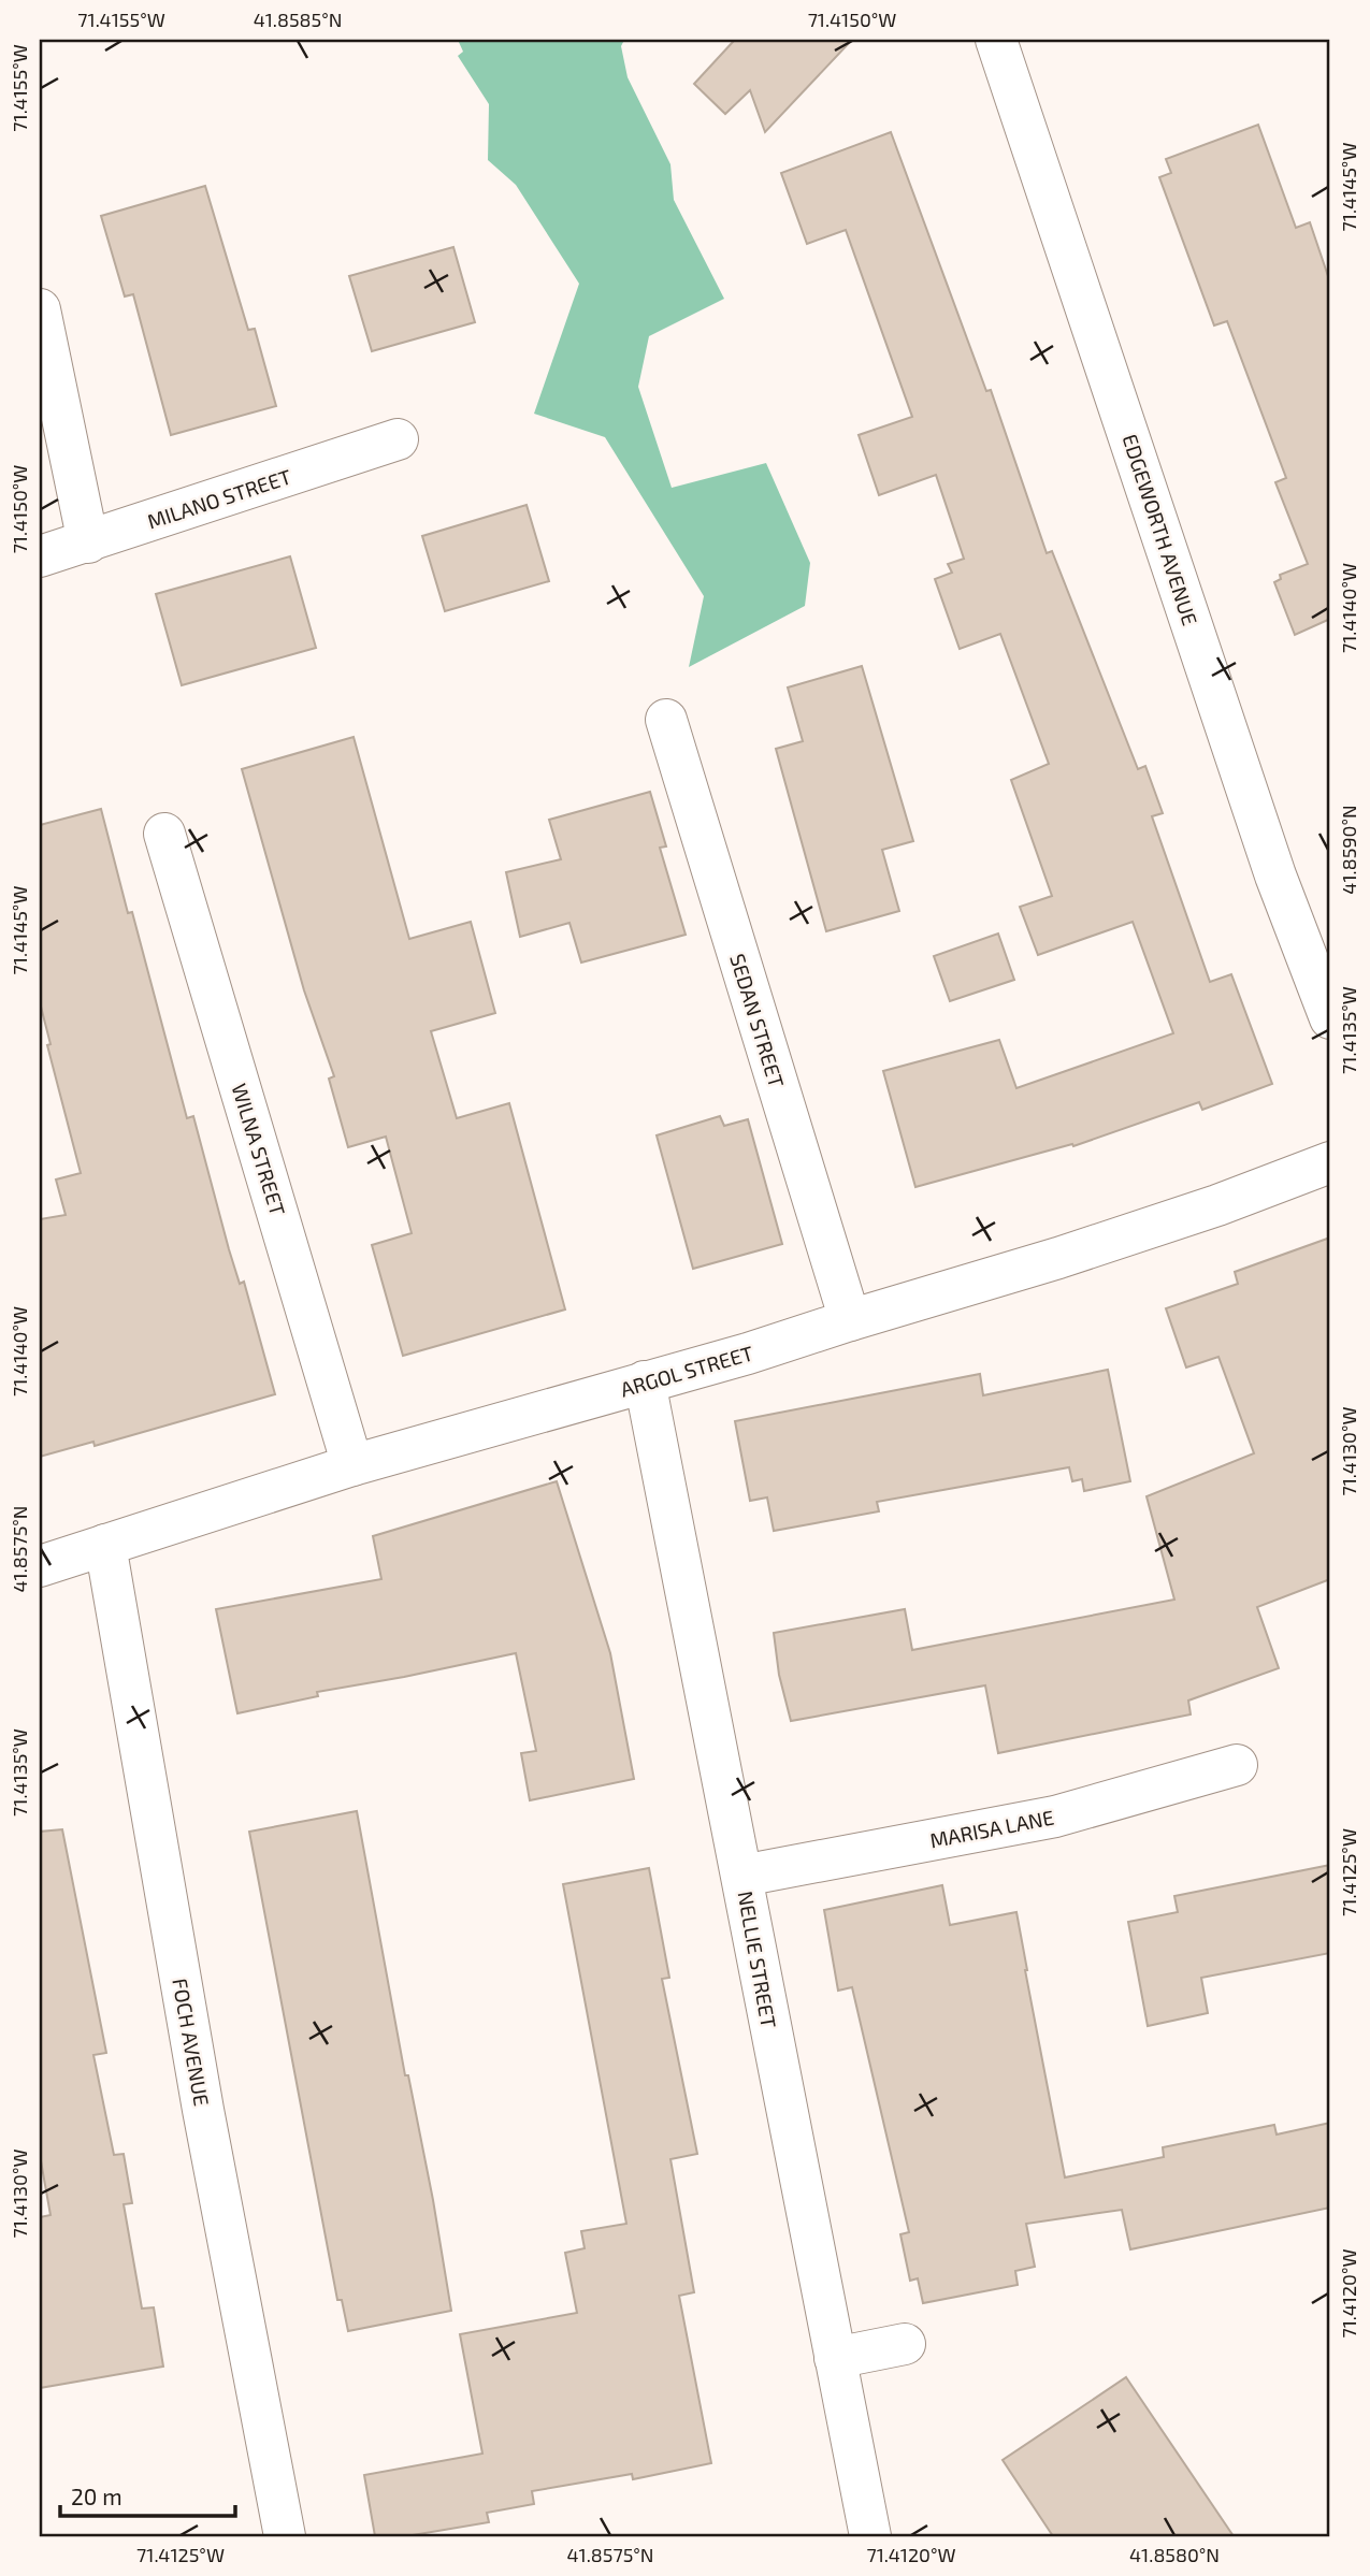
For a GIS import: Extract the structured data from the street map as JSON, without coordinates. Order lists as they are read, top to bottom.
{
  "streets": {
    "street": [
      "MILANO STREET",
      "EDGEWORTH AVENUE",
      "SEDAN STREET",
      "WILNA STREET",
      "ARGOL STREET",
      "MARISA LANE",
      "NELLIE STREET",
      "FOCH AVENUE"
    ]
  },
  "crossings": [
    ["SEDAN STREET", "ARGOL STREET"],
    ["WILNA STREET", "ARGOL STREET"],
    ["ARGOL STREET", "NELLIE STREET"],
    ["ARGOL STREET", "FOCH AVENUE"],
    ["MARISA LANE", "NELLIE STREET"]
  ],
  "scale_bar": "20 m",
  "coordinates": [
    "71.4155°W",
    "41.8585°N",
    "71.4150°W",
    "71.4145°W",
    "71.4140°W",
    "41.8590°N",
    "71.4135°W",
    "71.4130°W",
    "41.8575°N",
    "71.4125°W",
    "71.4120°W",
    "41.8580°N"
  ]
}
